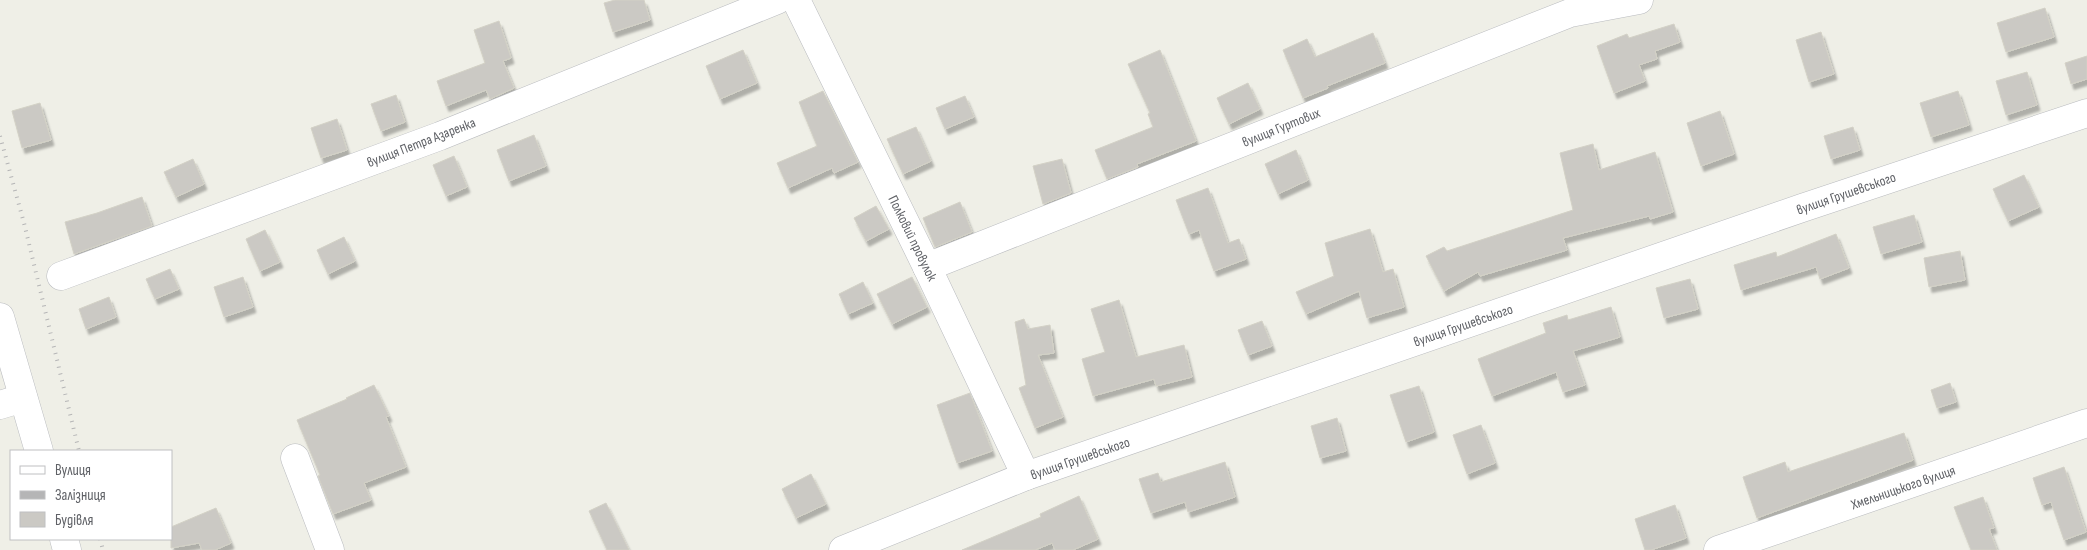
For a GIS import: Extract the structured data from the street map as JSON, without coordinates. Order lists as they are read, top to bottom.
{
  "streets": {
    "street": [
      "вулиця Гуртових",
      "вулиця Петра Азаренка",
      "вулиця Грушевського",
      "Полковий провулок",
      "Хмельницького вулиця"
    ]
  },
  "crossings": [
    ["вулиця Гуртових", "Полковий провулок"],
    ["вулиця Грушевського", "Полковий провулок"]
  ],
  "legend": ["Вулиця", "Залізниця", "Будівля"]
}
